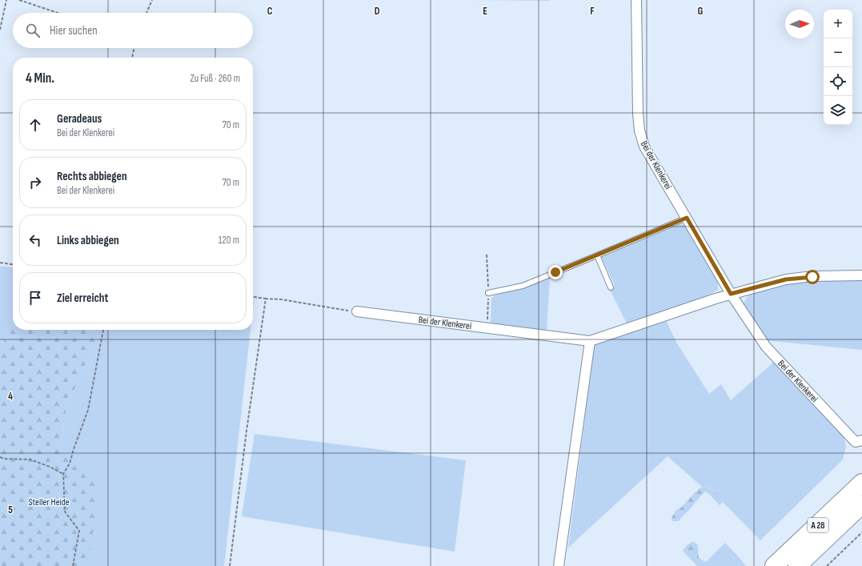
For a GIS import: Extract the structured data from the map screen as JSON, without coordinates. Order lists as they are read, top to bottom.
{
  "streets": {
    "highway": ["A 28"],
    "street": ["Bei der Klenkerei"]
  },
  "parks": ["Steller Heide"],
  "north": "right",
  "page": {
    "map_buttons": ["+", "−"],
    "search": "Hier suchen",
    "heading": ["4 Min.", "Zu Fuß · 260 m"],
    "list": [
      ["Geradeaus", "Bei der Klenkerei", "70 m"],
      ["Rechts abbiegen", "Bei der Klenkerei", "70 m"],
      ["Links abbiegen", "120 m"],
      "Ziel erreicht"
    ]
  },
  "grid": {
    "columns": [
      "C",
      "D",
      "E",
      "F",
      "G"
    ],
    "rows": ["4", "5"]
  }
}
